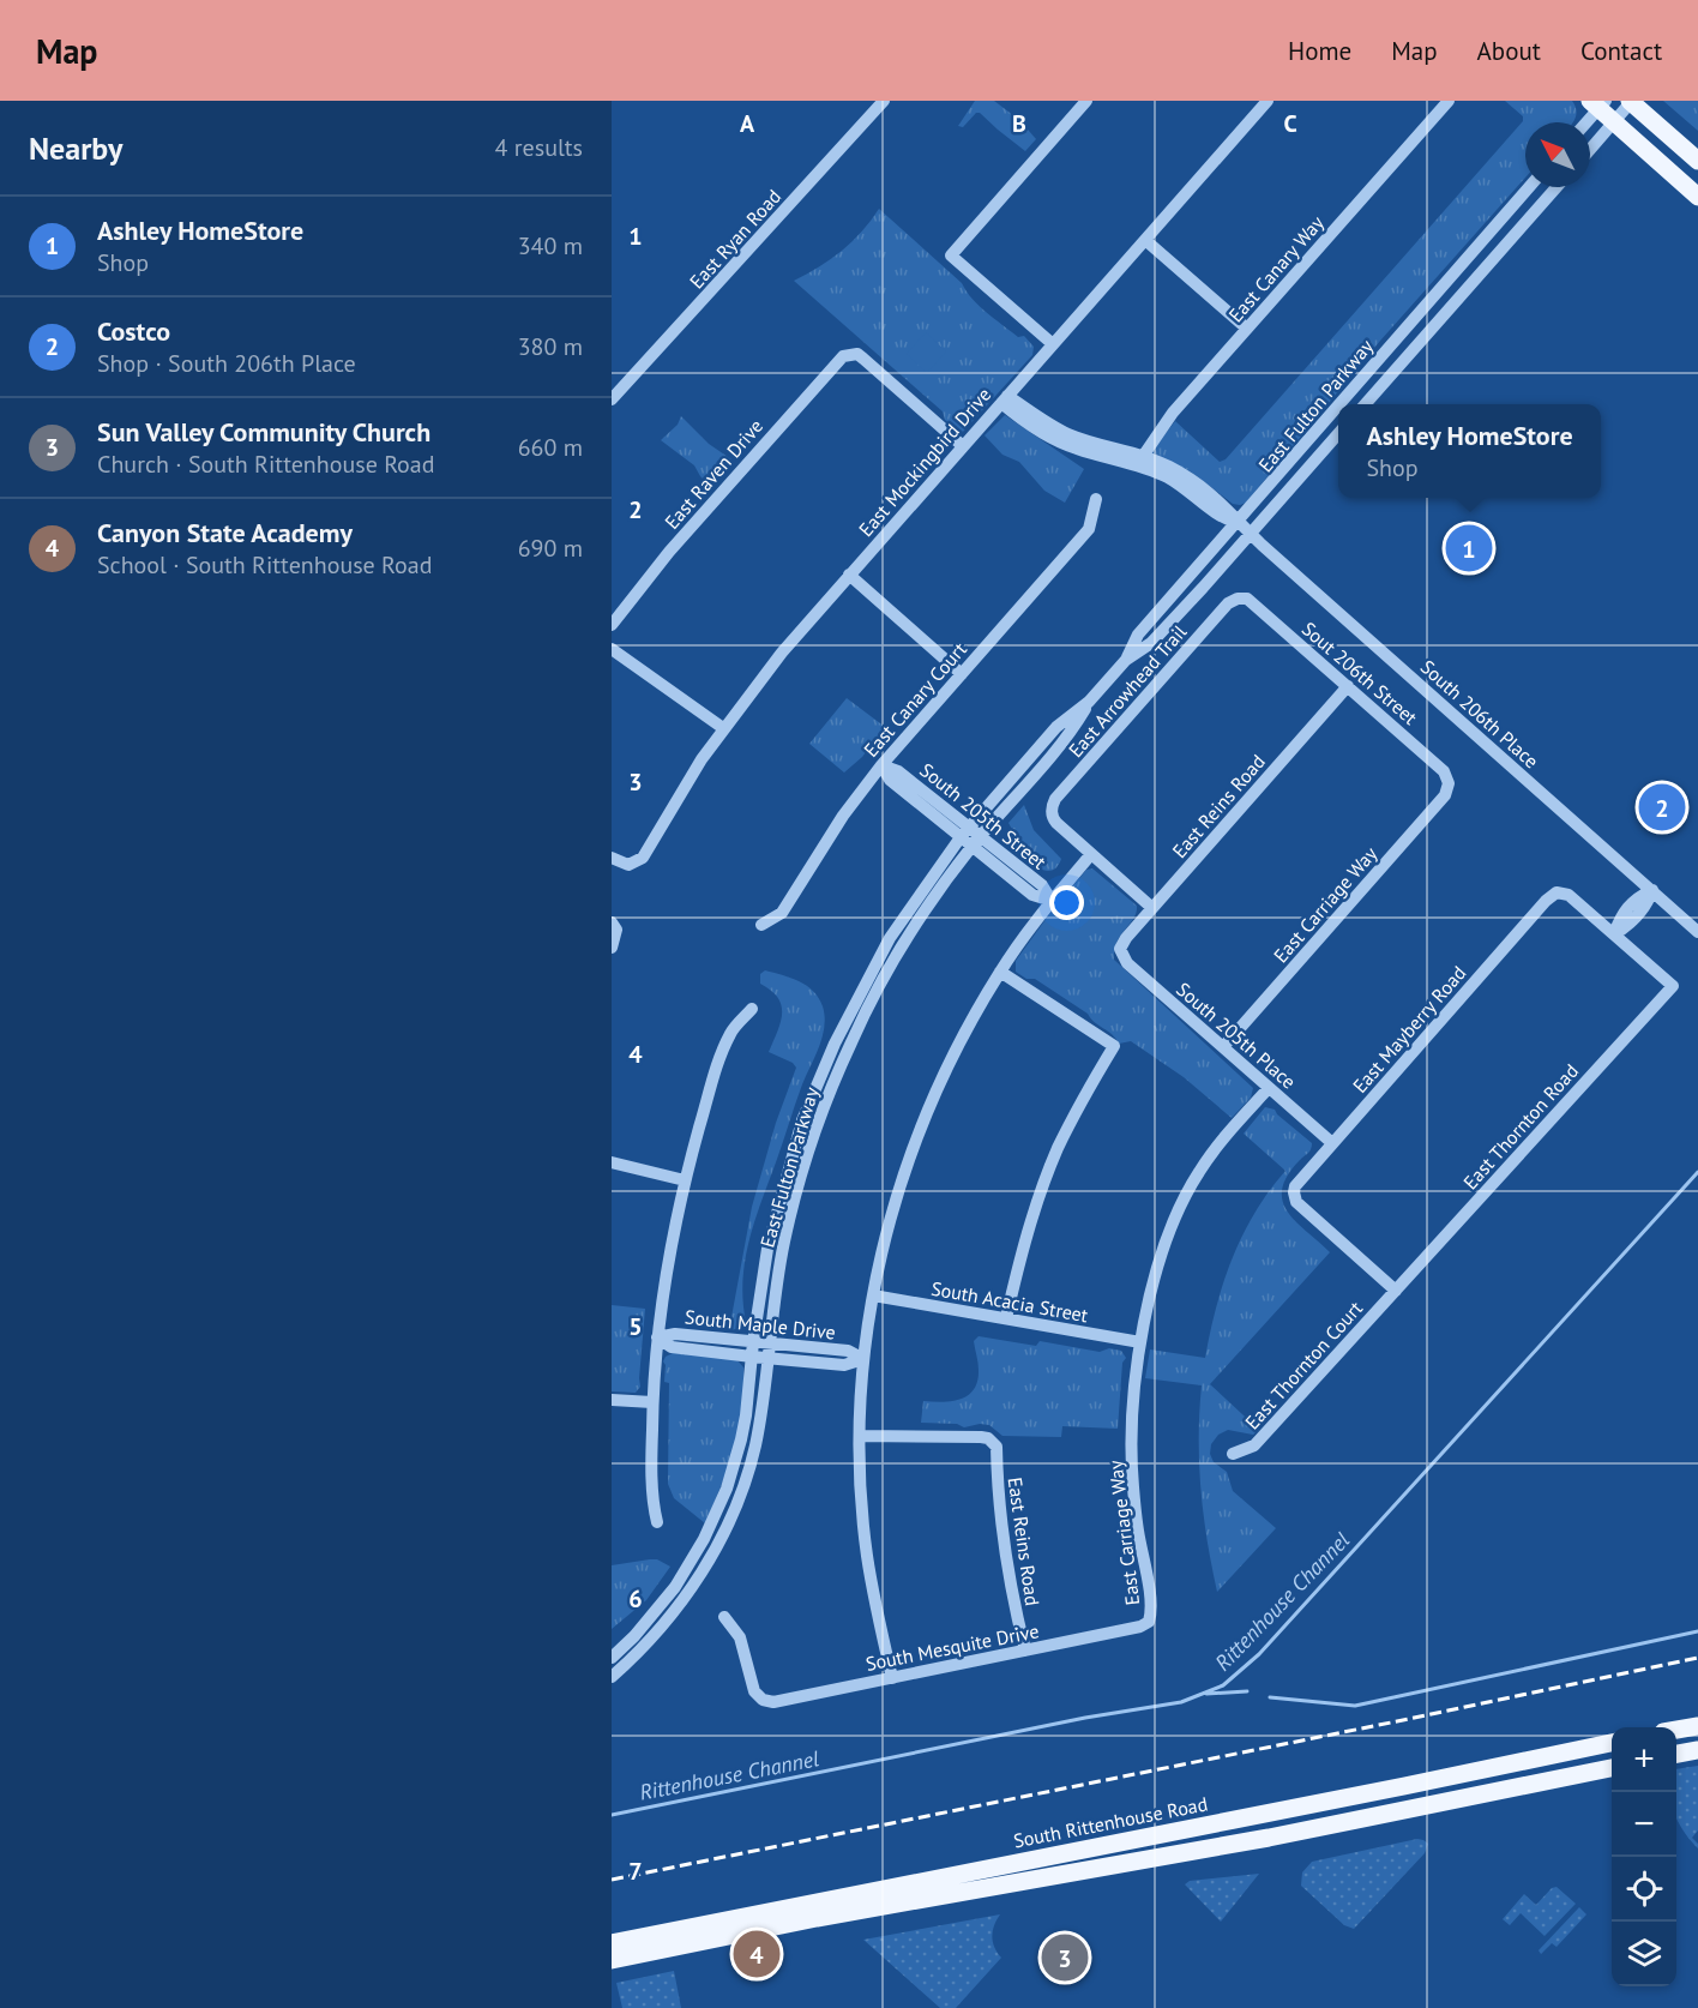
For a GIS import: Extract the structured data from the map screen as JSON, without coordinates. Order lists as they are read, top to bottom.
{
  "streets": {
    "main road": ["South Rittenhouse Road"],
    "street": [
      "East Ryan Road",
      "East Canary Way",
      "East Fulton Parkway",
      "East Mockingbird Drive",
      "East Raven Drive",
      "Sout 206th Street",
      "East Arrowhead Trail",
      "East Canary Court",
      "South 206th Place",
      "East Reins Road",
      "South 205th Street",
      "East Carriage Way",
      "East Mayberry Road",
      "South 205th Place",
      "East Thornton Road",
      "South Acacia Street",
      "South Maple Drive",
      "East Thornton Court",
      "South Mesquite Drive"
    ]
  },
  "crossings": [
    ["East Canary Way", "South 206th Place"],
    ["East Fulton Parkway", "South 206th Place"],
    ["East Fulton Parkway", "South 205th Street"],
    ["East Fulton Parkway", "South Maple Drive"],
    ["East Mockingbird Drive", "East Raven Drive"],
    ["East Mockingbird Drive", "South 206th Place"],
    ["Sout 206th Street", "East Arrowhead Trail"],
    ["Sout 206th Street", "East Reins Road"],
    ["Sout 206th Street", "East Carriage Way"],
    ["East Canary Court", "South 205th Street"],
    ["East Reins Road", "South 205th Place"],
    ["East Reins Road", "South Mesquite Drive"],
    ["East Carriage Way", "South 205th Place"],
    ["East Carriage Way", "South Acacia Street"],
    ["East Carriage Way", "South Mesquite Drive"],
    ["East Mayberry Road", "South 205th Place"],
    ["East Mayberry Road", "East Thornton Road"],
    ["East Mayberry Road", "East Thornton Court"],
    ["East Thornton Road", "East Thornton Court"]
  ],
  "water": ["Rittenhouse Channel"],
  "north": "top left",
  "page": {
    "header": "Map",
    "nav": [
      "Home",
      "Map",
      "About",
      "Contact"
    ],
    "heading": ["Nearby", "4 results"],
    "list": [
      {
        "mark": "1",
        "name": "Ashley HomeStore",
        "note": "Shop",
        "value": "340 m"
      },
      {
        "mark": "2",
        "name": "Costco",
        "note": "Shop · South 206th Place",
        "value": "380 m"
      },
      {
        "mark": "3",
        "name": "Sun Valley Community Church",
        "note": "Church · South Rittenhouse Road",
        "value": "660 m"
      },
      {
        "mark": "4",
        "name": "Canyon State Academy",
        "note": "School · South Rittenhouse Road",
        "value": "690 m"
      }
    ],
    "popup": ["Ashley HomeStore", "Shop"],
    "pins": [
      "1",
      "2",
      "4",
      "3"
    ],
    "map_buttons": ["+", "−"]
  },
  "grid": {
    "columns": ["A", "B", "C"],
    "rows": [
      "1",
      "2",
      "3",
      "4",
      "5",
      "6",
      "7"
    ]
  }
}
